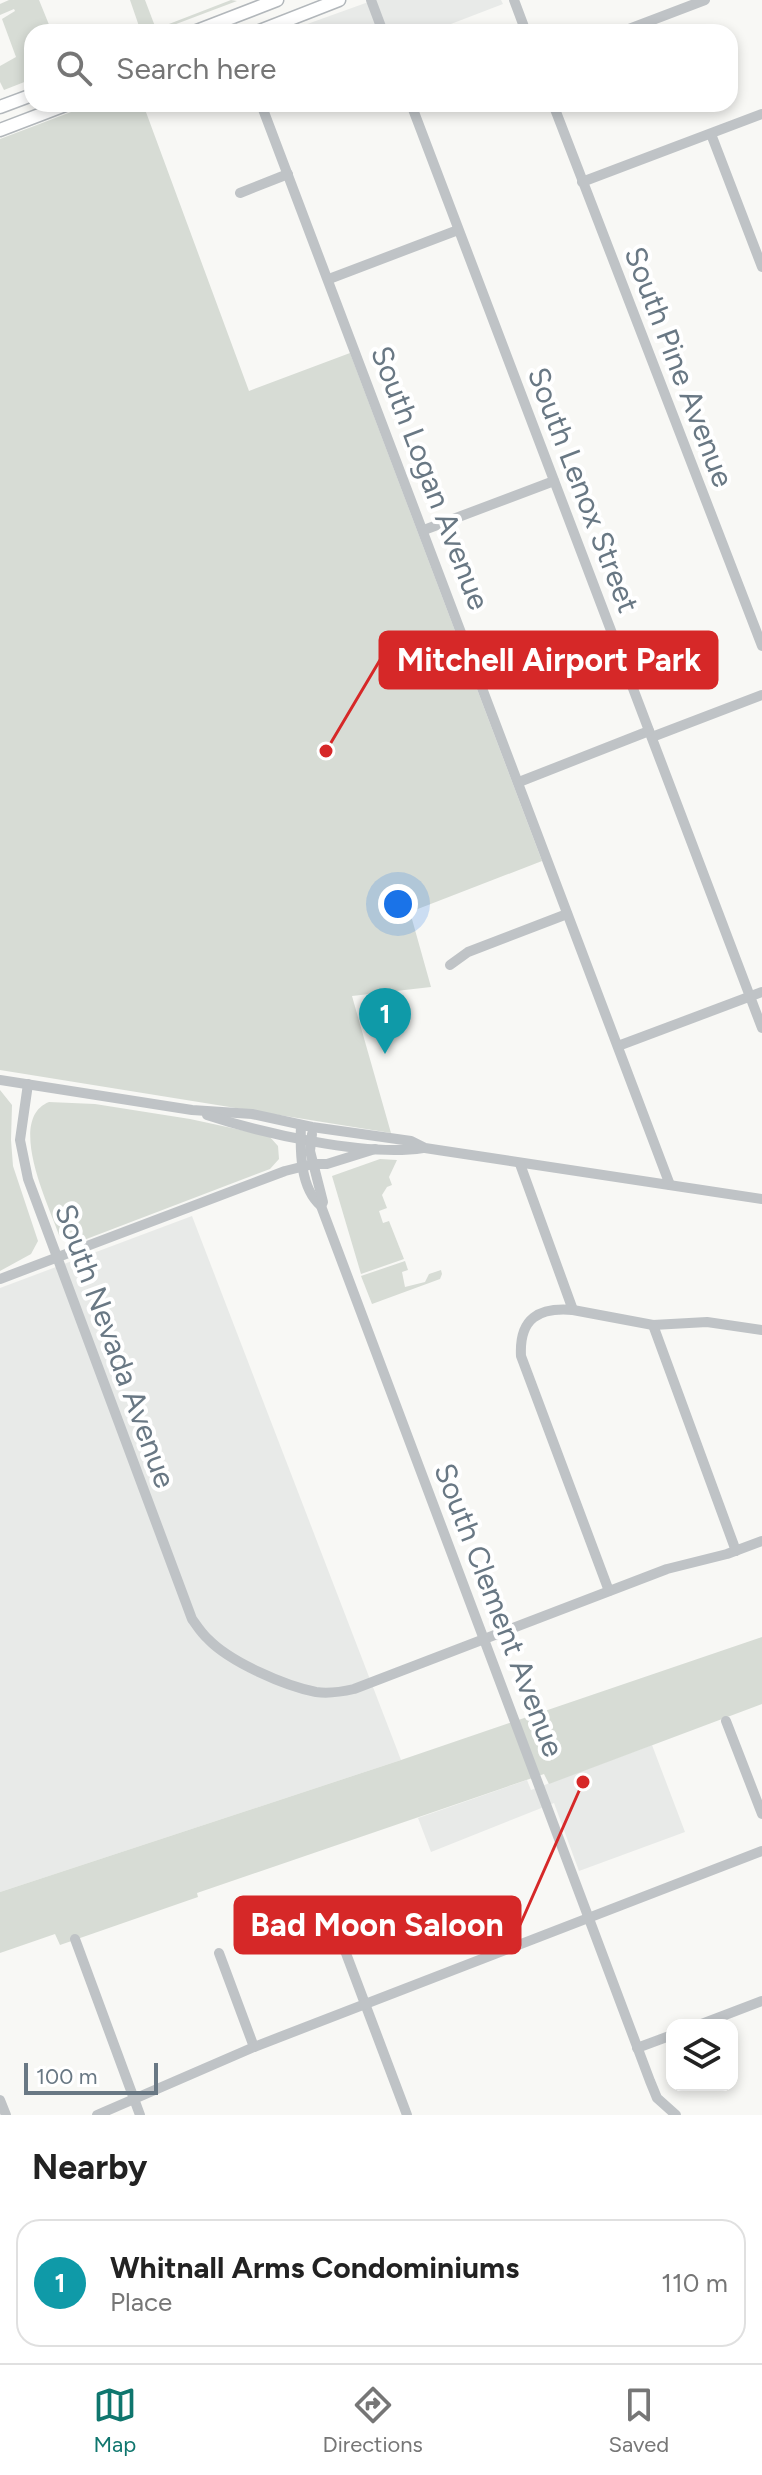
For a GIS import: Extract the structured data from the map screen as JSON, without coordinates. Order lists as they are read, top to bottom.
{
  "streets": {
    "street": [
      "South Pine Avenue",
      "South Logan Avenue",
      "South Lenox Street",
      "South Nevada Avenue",
      "South Clement Avenue"
    ]
  },
  "crossings": [
    ["South Nevada Avenue", "South Clement Avenue"]
  ],
  "places": ["Mitchell Airport Park", "Bad Moon Saloon"],
  "scale_bar": "100 m",
  "page": {
    "search": "Search here",
    "pins": "1",
    "scale": "100 m",
    "heading": "Nearby",
    "list": [
      {
        "mark": "1",
        "name": "Whitnall Arms Condominiums",
        "note": "Place",
        "value": "110 m"
      }
    ],
    "nav": ["Map", "Directions", "Saved"]
  }
}
